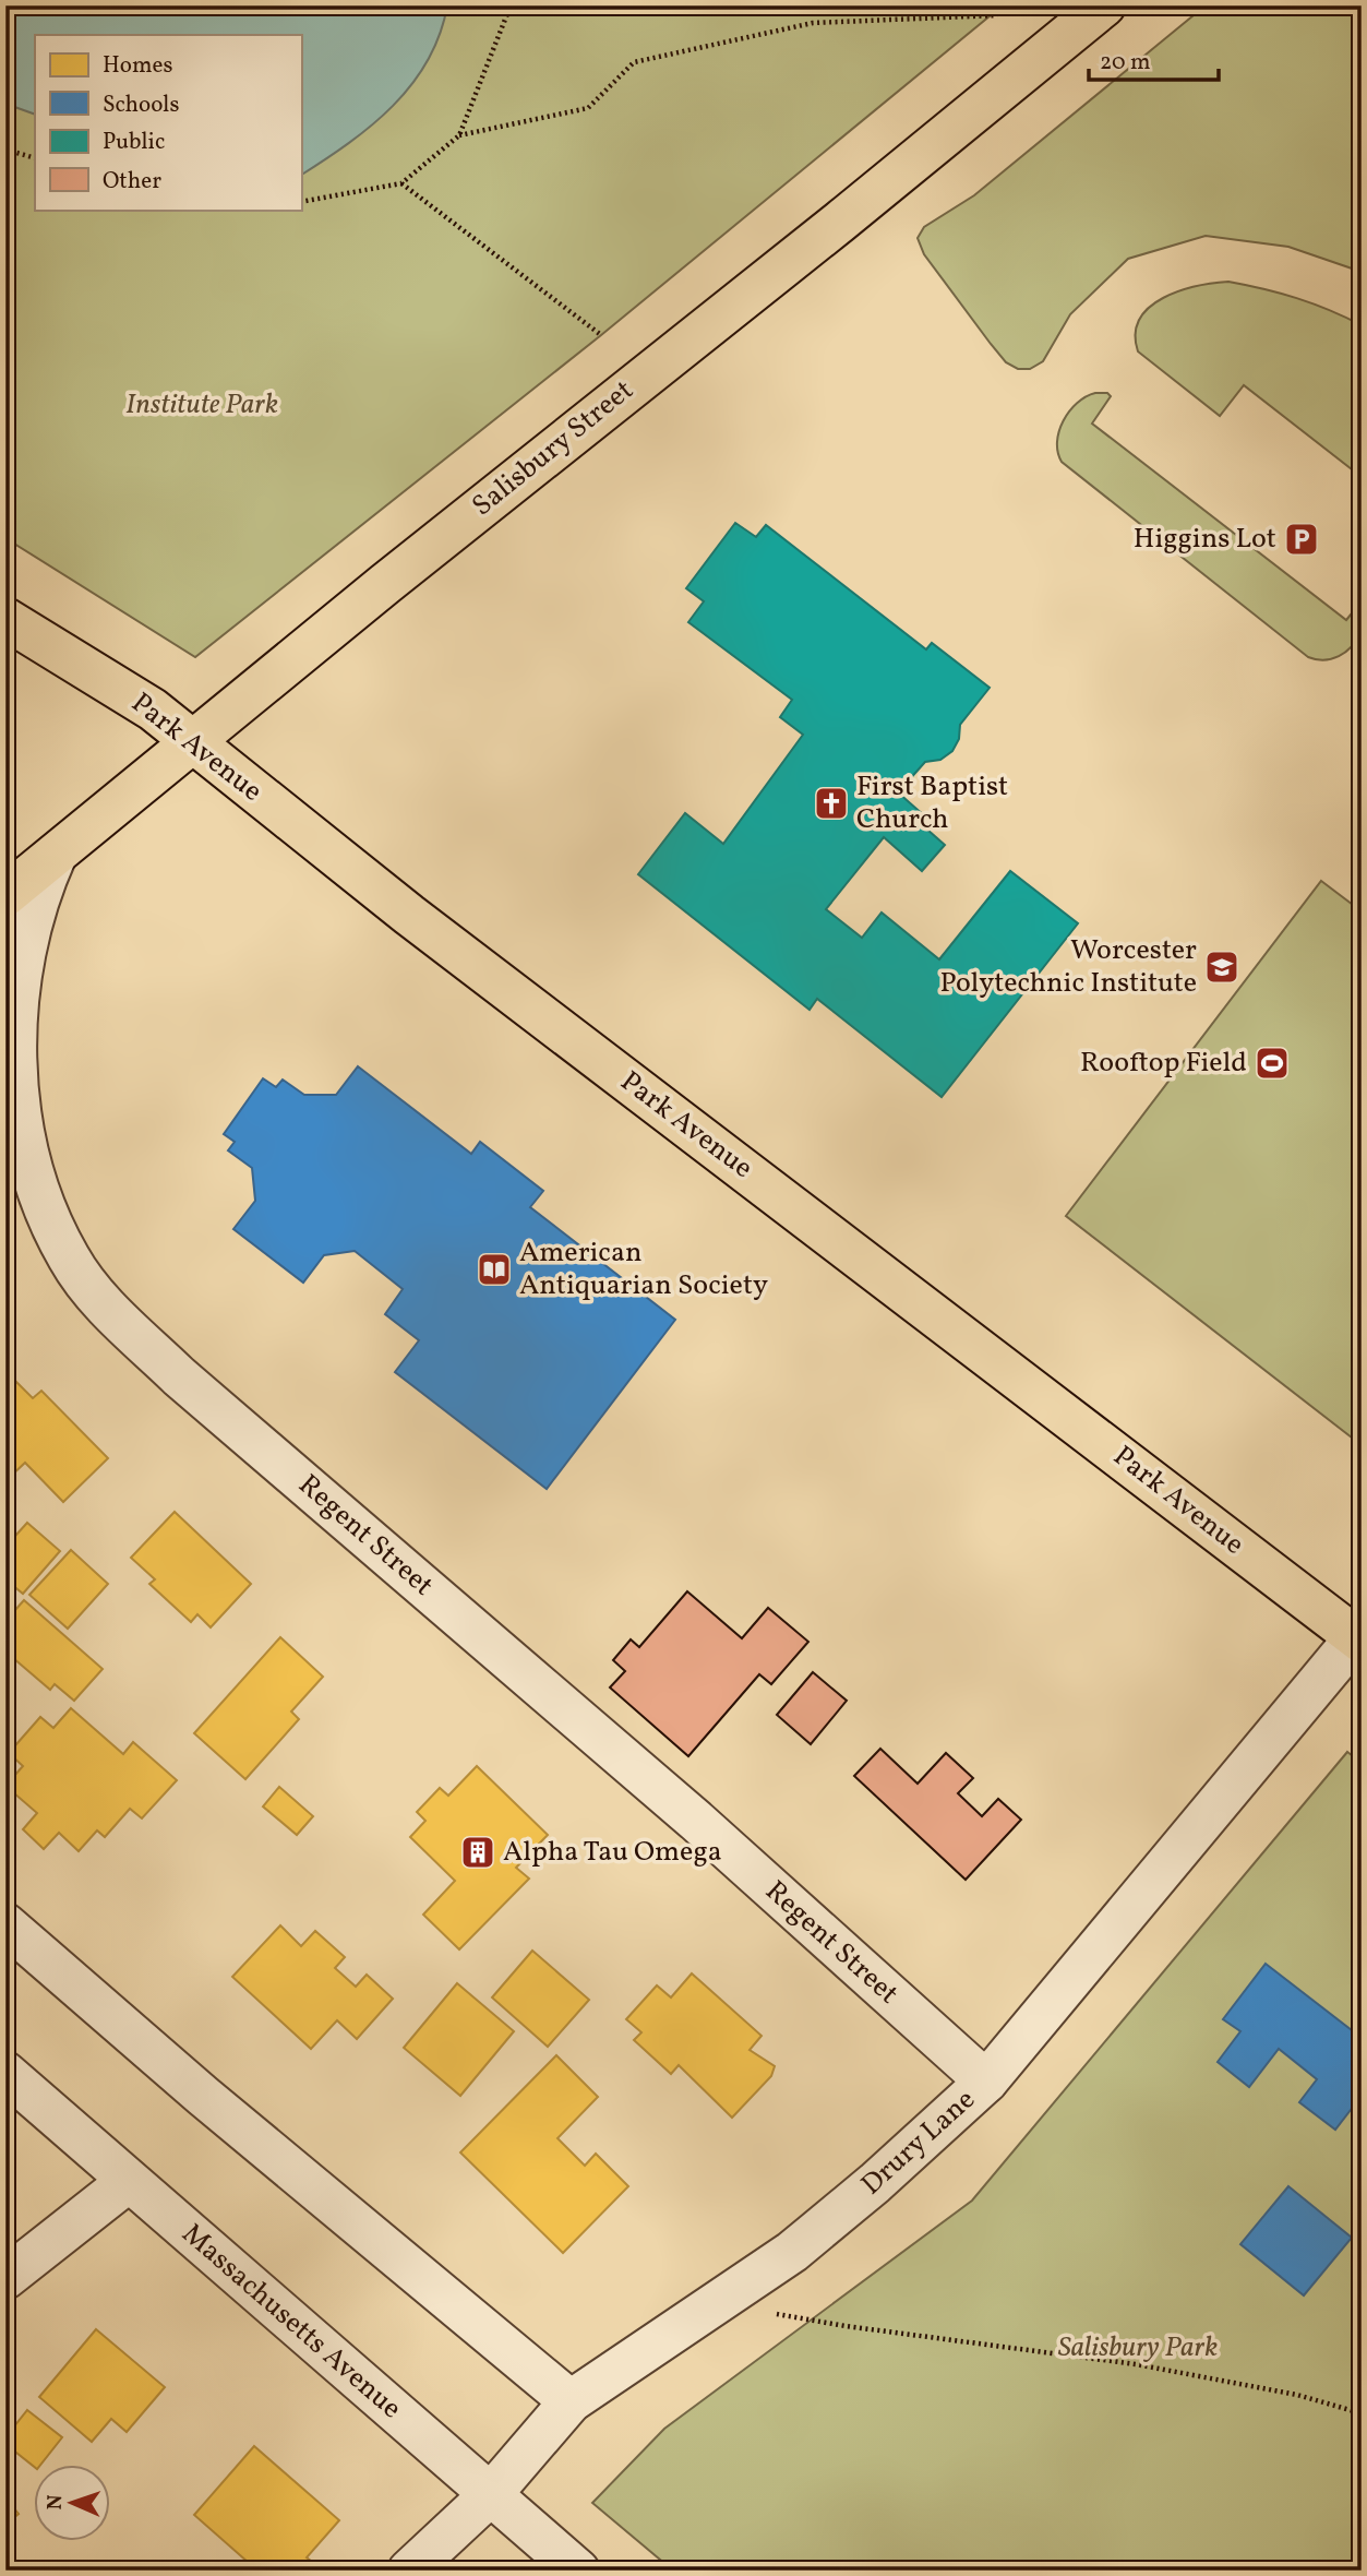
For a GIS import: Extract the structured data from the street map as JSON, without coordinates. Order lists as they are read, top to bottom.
{
  "streets": {
    "main road": ["Salisbury Street", "Park Avenue"],
    "street": ["Regent Street", "Drury Lane", "Massachusetts Avenue"]
  },
  "crossings": [
    ["Salisbury Street", "Park Avenue"],
    ["Salisbury Street", "Regent Street"],
    ["Park Avenue", "Drury Lane"],
    ["Regent Street", "Drury Lane"],
    ["Drury Lane", "Massachusetts Avenue"]
  ],
  "parks": ["Institute Park", "Salisbury Park"],
  "places": {
    "parking": ["Higgins Lot"],
    "church": ["First Baptist Church"],
    "school or university": ["Worcester Polytechnic Institute"],
    "sports": ["Rooftop Field"],
    "library": ["American Antiquarian Society"],
    "building": ["Alpha Tau Omega"]
  },
  "legend": [
    "Homes",
    "Schools",
    "Public",
    "Other"
  ],
  "scale_bar": "20 m",
  "north": "left"
}
